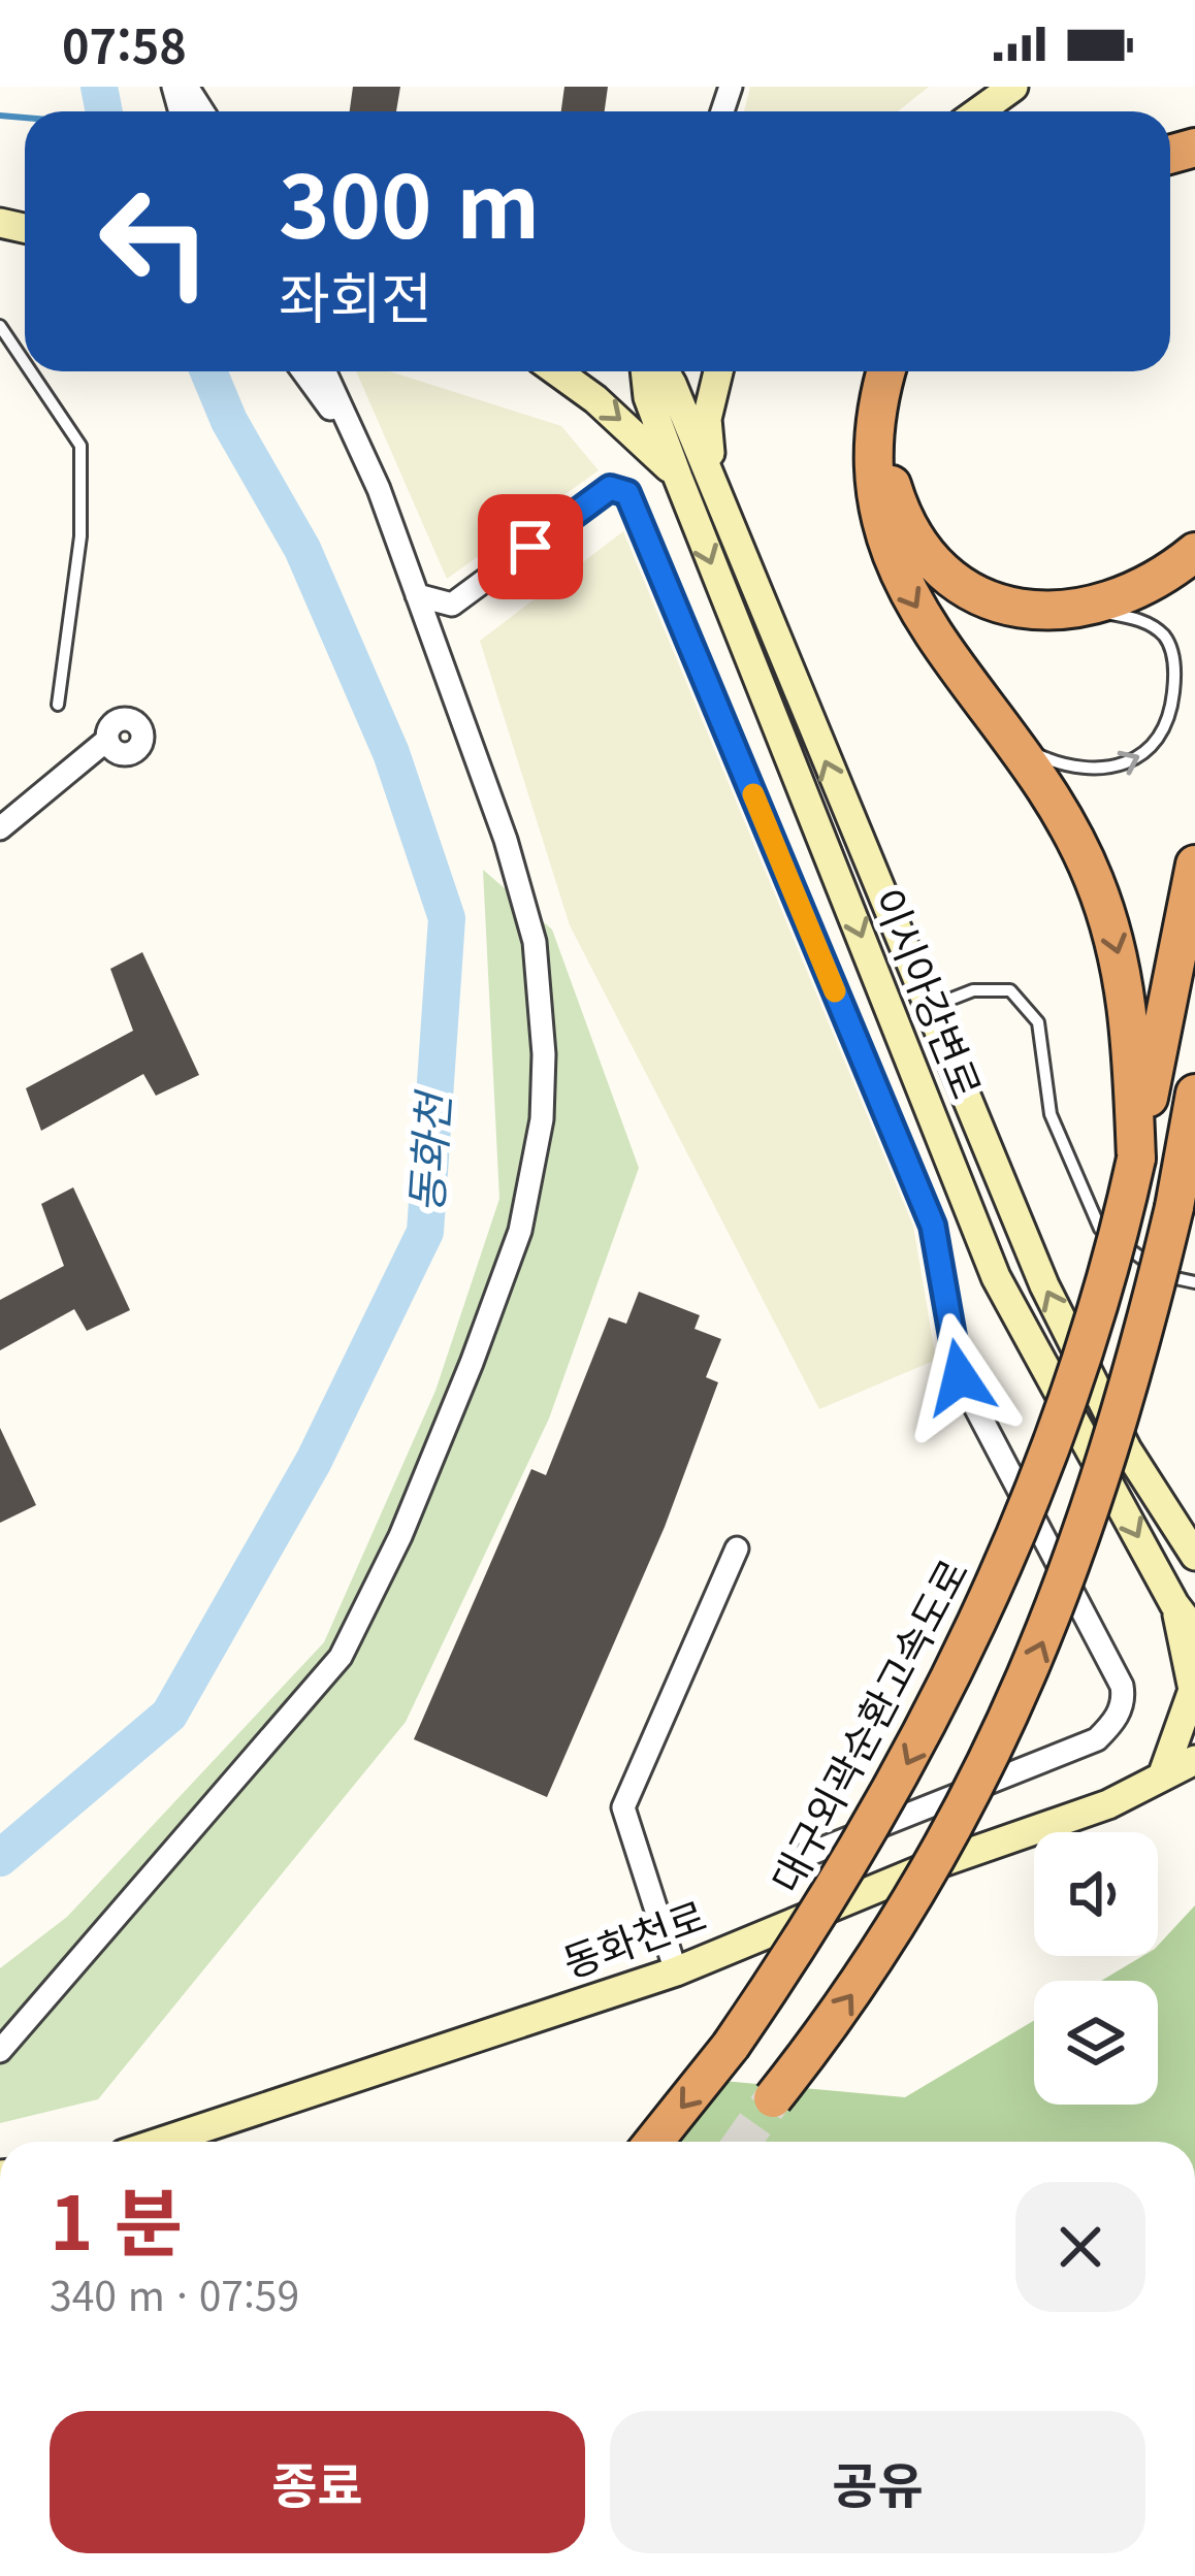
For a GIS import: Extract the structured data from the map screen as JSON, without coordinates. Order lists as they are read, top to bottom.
{
  "streets": {
    "highway": ["대구외곽순환고속도로"],
    "main road": ["이시아강변로", "동화천로"]
  },
  "water": ["동화천"],
  "page": {
    "status": "07:58",
    "turn": ["300 m", "좌회전"],
    "heading": ["1 분", "340 m · 07:59"],
    "buttons": ["종료", "공유"]
  }
}
